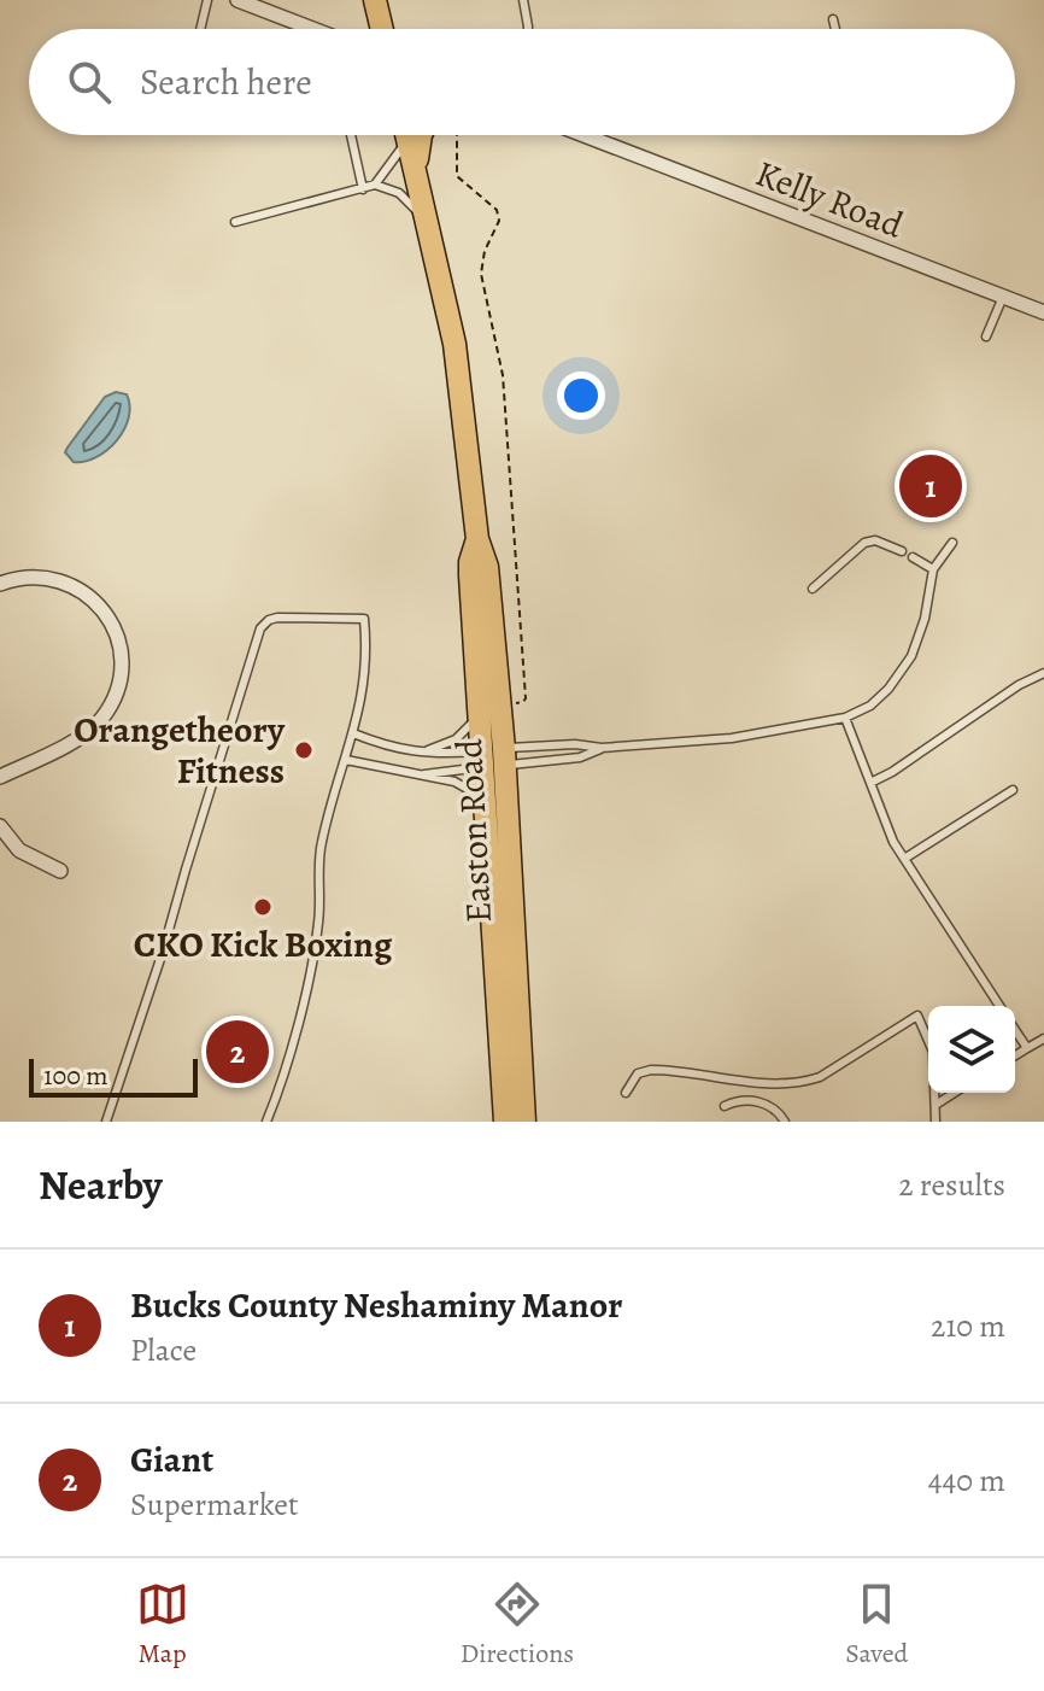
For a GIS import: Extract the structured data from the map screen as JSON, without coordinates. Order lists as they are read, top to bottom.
{
  "streets": {
    "highway": ["Easton Road"],
    "street": ["Kelly Road"]
  },
  "places": ["Orangetheory Fitness", "CKO Kick Boxing"],
  "scale_bar": "100 m",
  "page": {
    "search": "Search here",
    "pins": ["1", "2"],
    "scale": "100 m",
    "heading": ["Nearby", "2 results"],
    "list": [
      {
        "mark": "1",
        "name": "Bucks County Neshaminy Manor",
        "note": "Place",
        "value": "210 m"
      },
      {
        "mark": "2",
        "name": "Giant",
        "note": "Supermarket",
        "value": "440 m"
      }
    ],
    "nav": ["Map", "Directions", "Saved"]
  }
}
